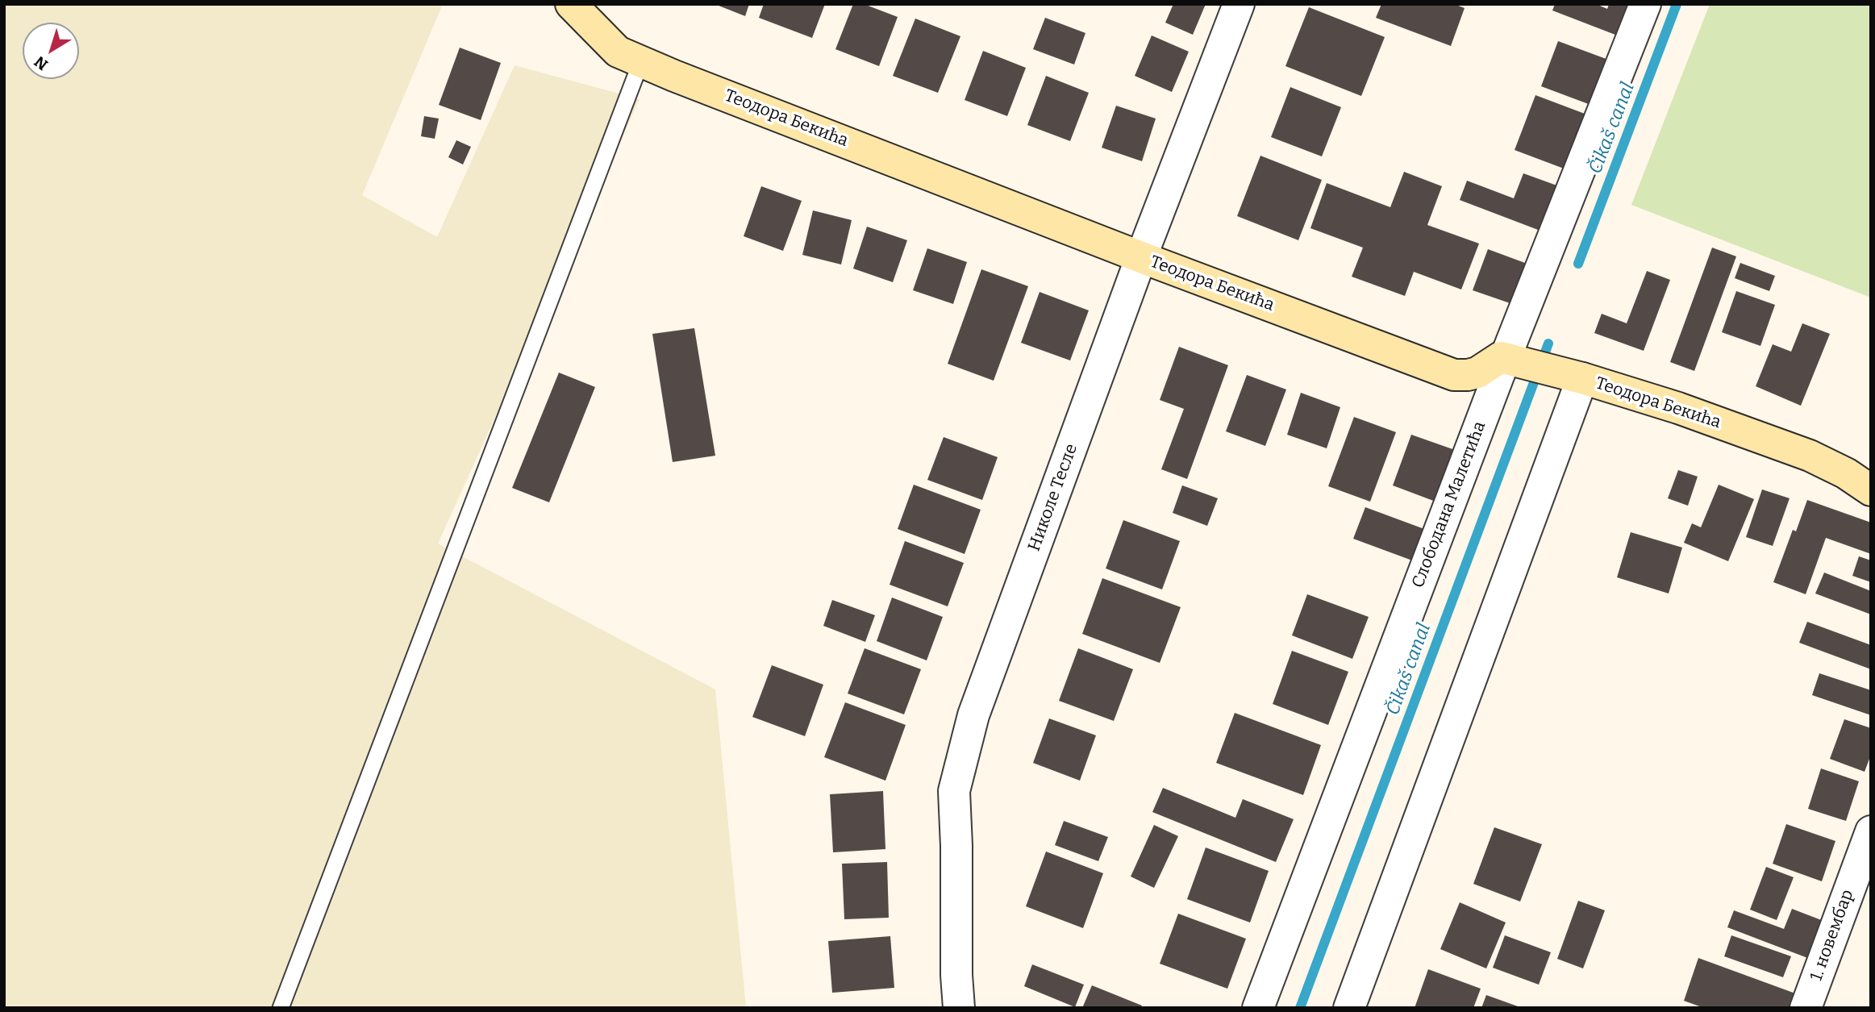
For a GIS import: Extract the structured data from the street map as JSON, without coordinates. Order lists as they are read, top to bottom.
{
  "streets": {
    "street": [
      "Теодора Бекића",
      "Николе Тесле",
      "Слободана Малетића",
      "1. новембар"
    ]
  },
  "crossings": [
    ["Теодора Бекића", "Николе Тесле"],
    ["Теодора Бекића", "Слободана Малетића"]
  ],
  "water": ["Čikaš canal"],
  "north": "bottom left"
}
